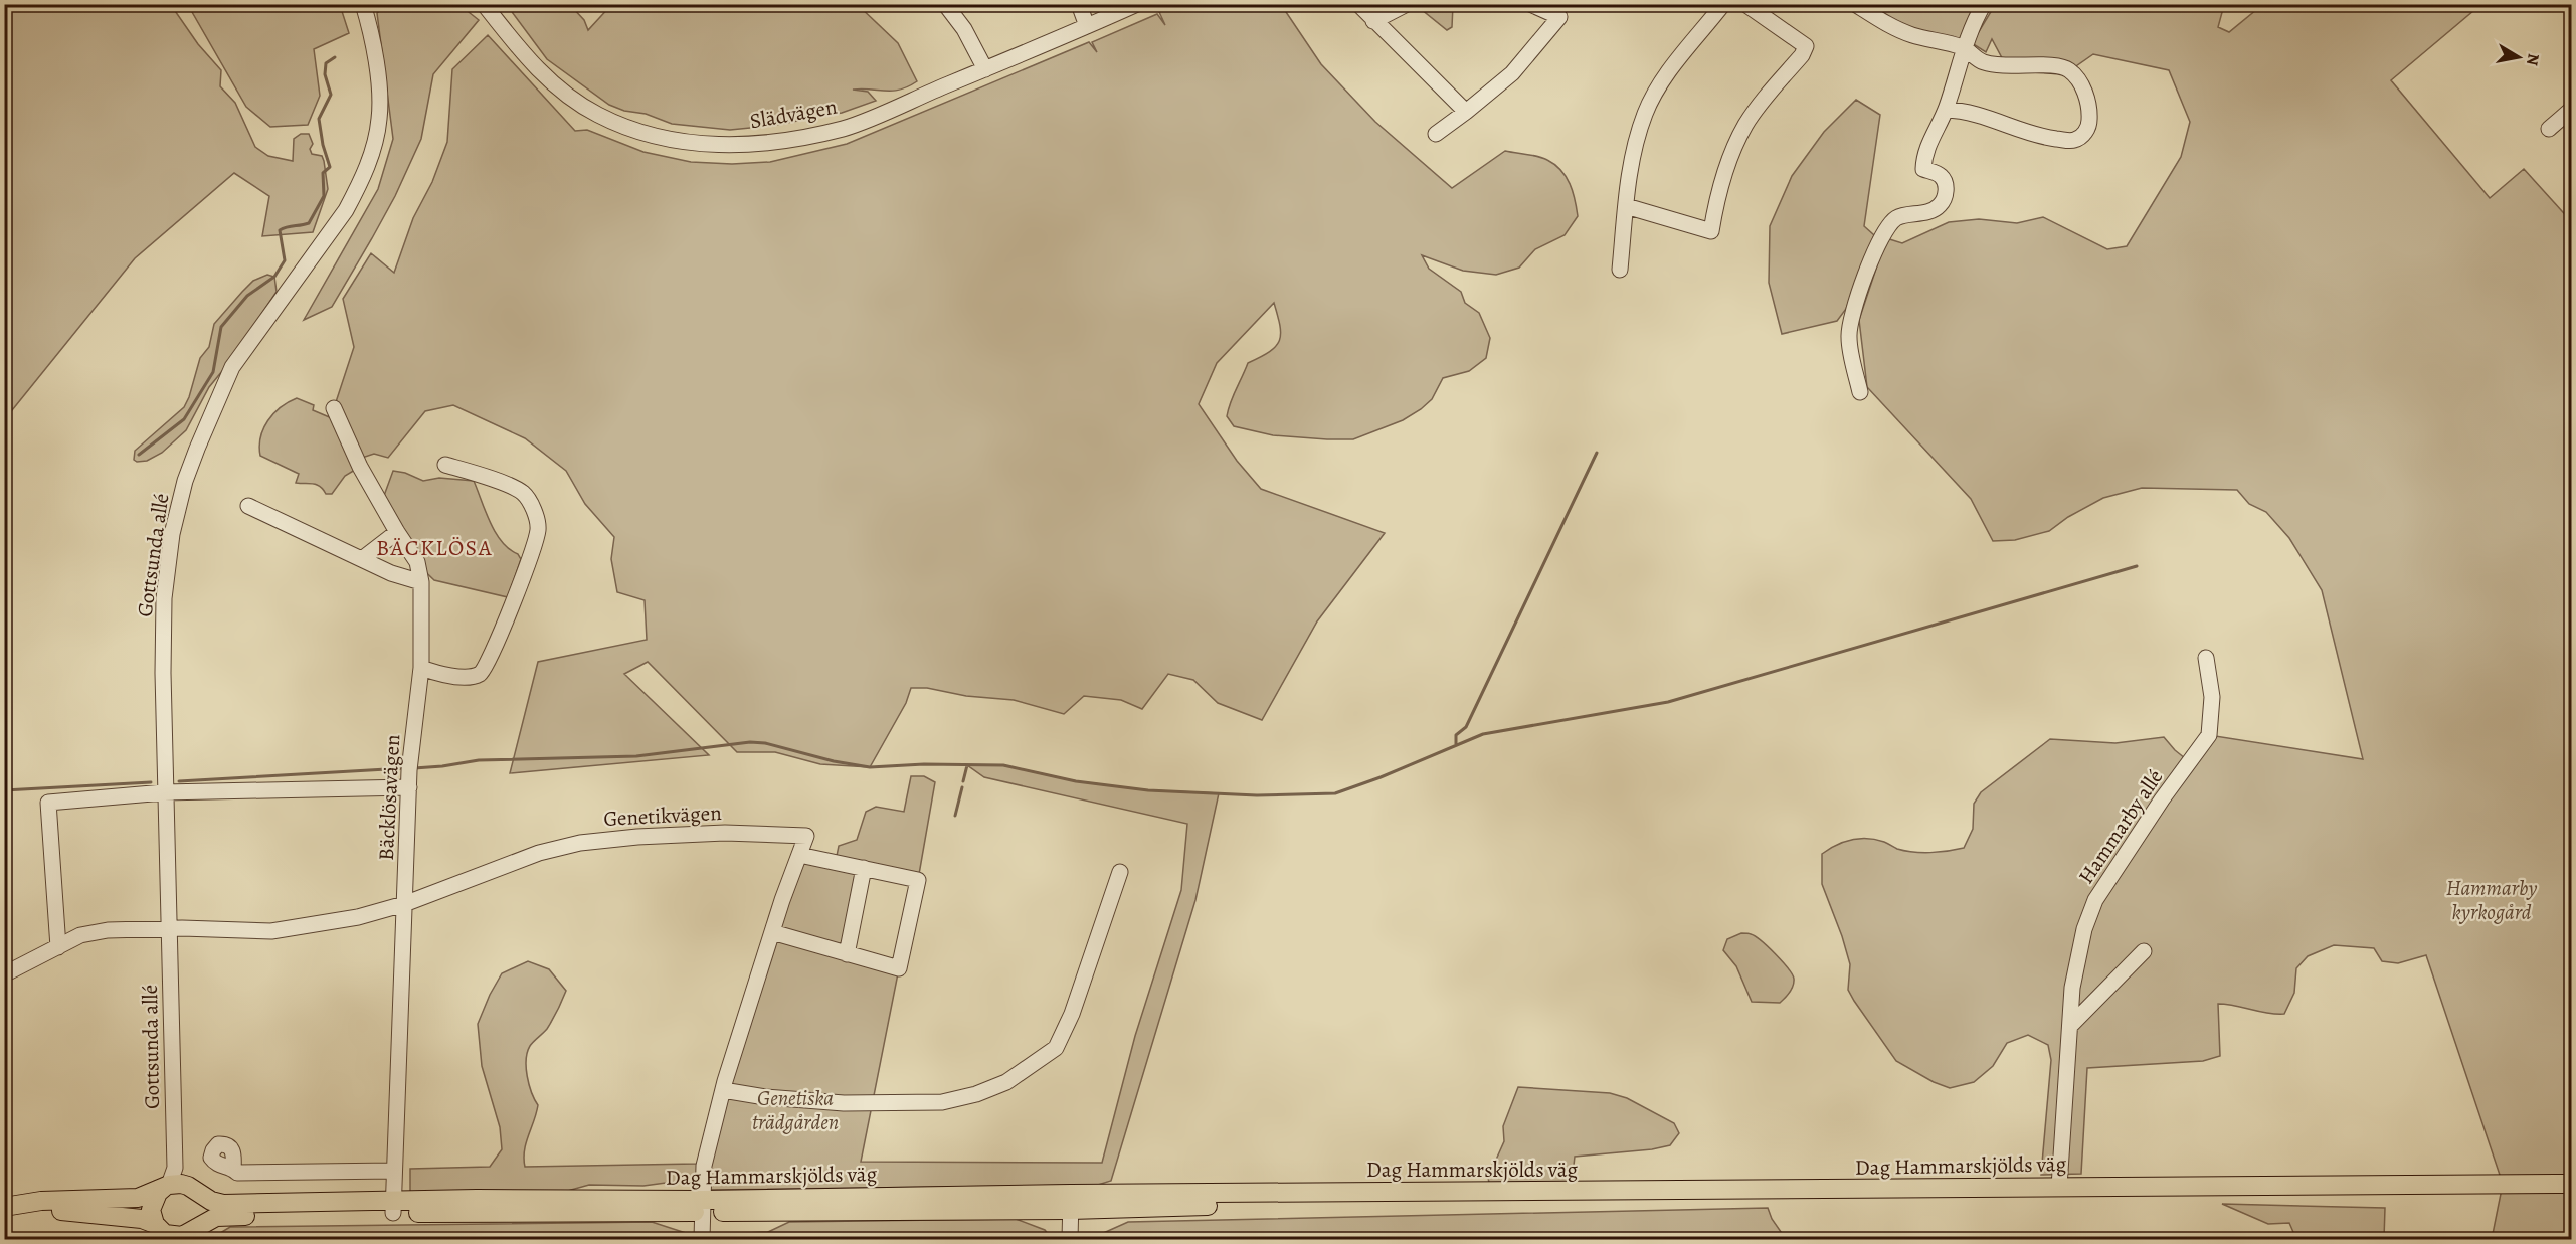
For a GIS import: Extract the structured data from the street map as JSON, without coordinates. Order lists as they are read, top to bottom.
{
  "streets": {
    "main road": ["Dag Hammarskjölds väg"],
    "street": [
      "Slädvägen",
      "Gottsunda allé",
      "Bäcklösavägen",
      "Genetikvägen",
      "Hammarby allé"
    ]
  },
  "crossings": [
    ["Gottsunda allé", "Genetikvägen"],
    ["Gottsunda allé", "Dag Hammarskjölds väg"],
    ["Bäcklösavägen", "Genetikvägen"],
    ["Bäcklösavägen", "Dag Hammarskjölds väg"],
    ["Genetikvägen", "Dag Hammarskjölds väg"],
    ["Hammarby allé", "Dag Hammarskjölds väg"]
  ],
  "districts": ["BÄCKLÖSA"],
  "parks": ["Hammarby kyrkogård", "Genetiska trädgården"],
  "north": "right"
}
